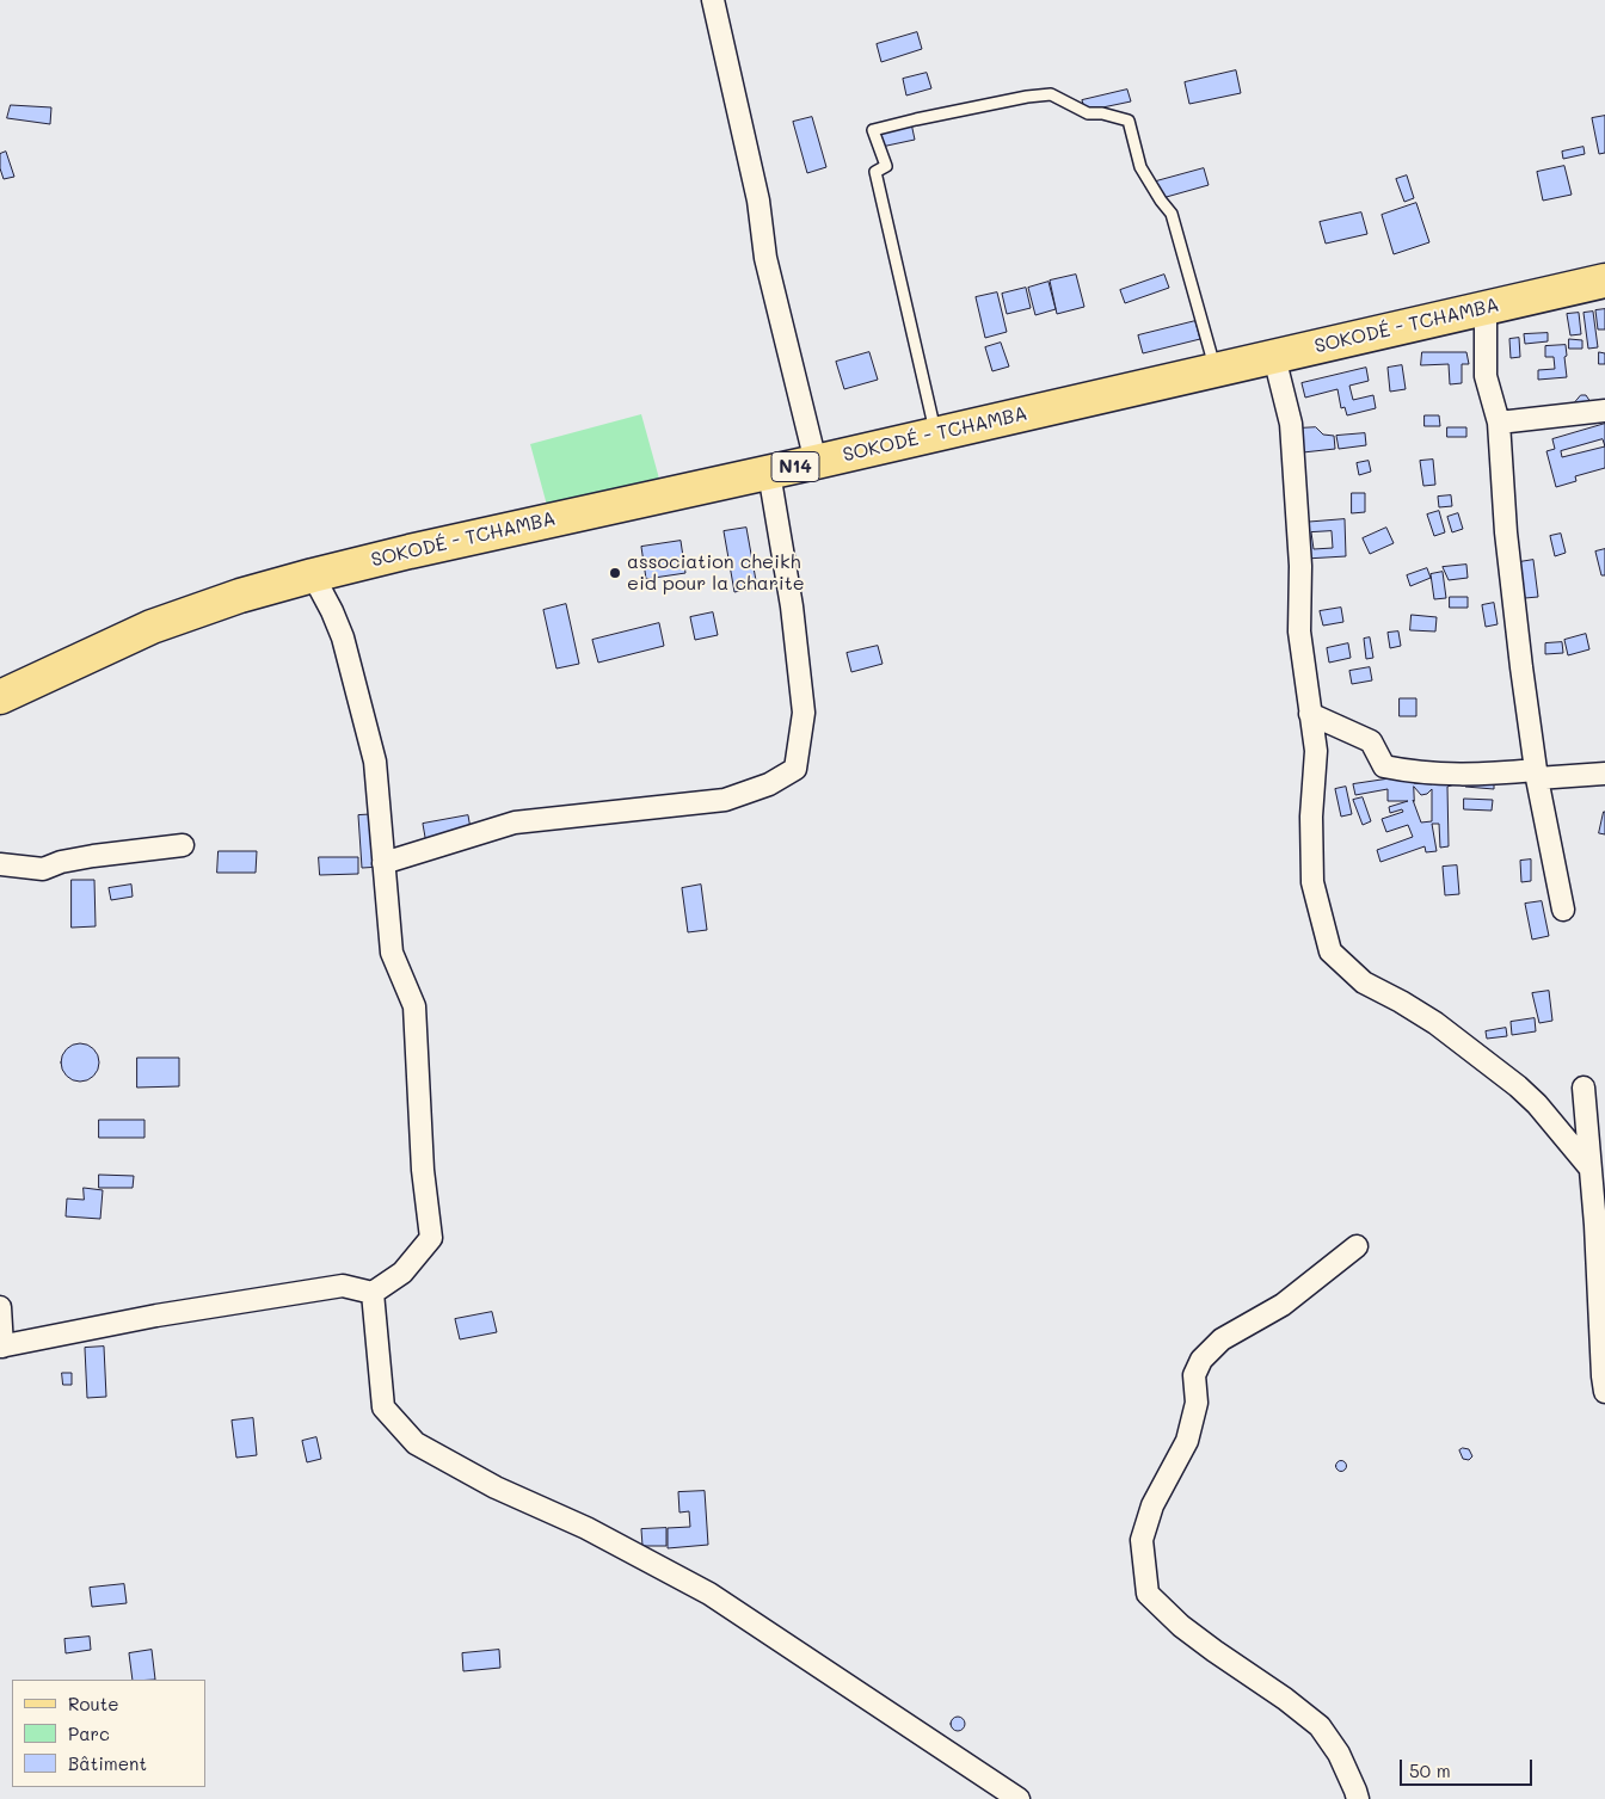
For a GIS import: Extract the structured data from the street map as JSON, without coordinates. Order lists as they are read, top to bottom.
{
  "streets": {
    "main road": ["SOKODÉ - TCHAMBA", "N14"]
  },
  "places": ["association cheikh eid pour la charite"],
  "legend": ["Route", "Parc", "Bâtiment"],
  "scale_bar": "50 m"
}
